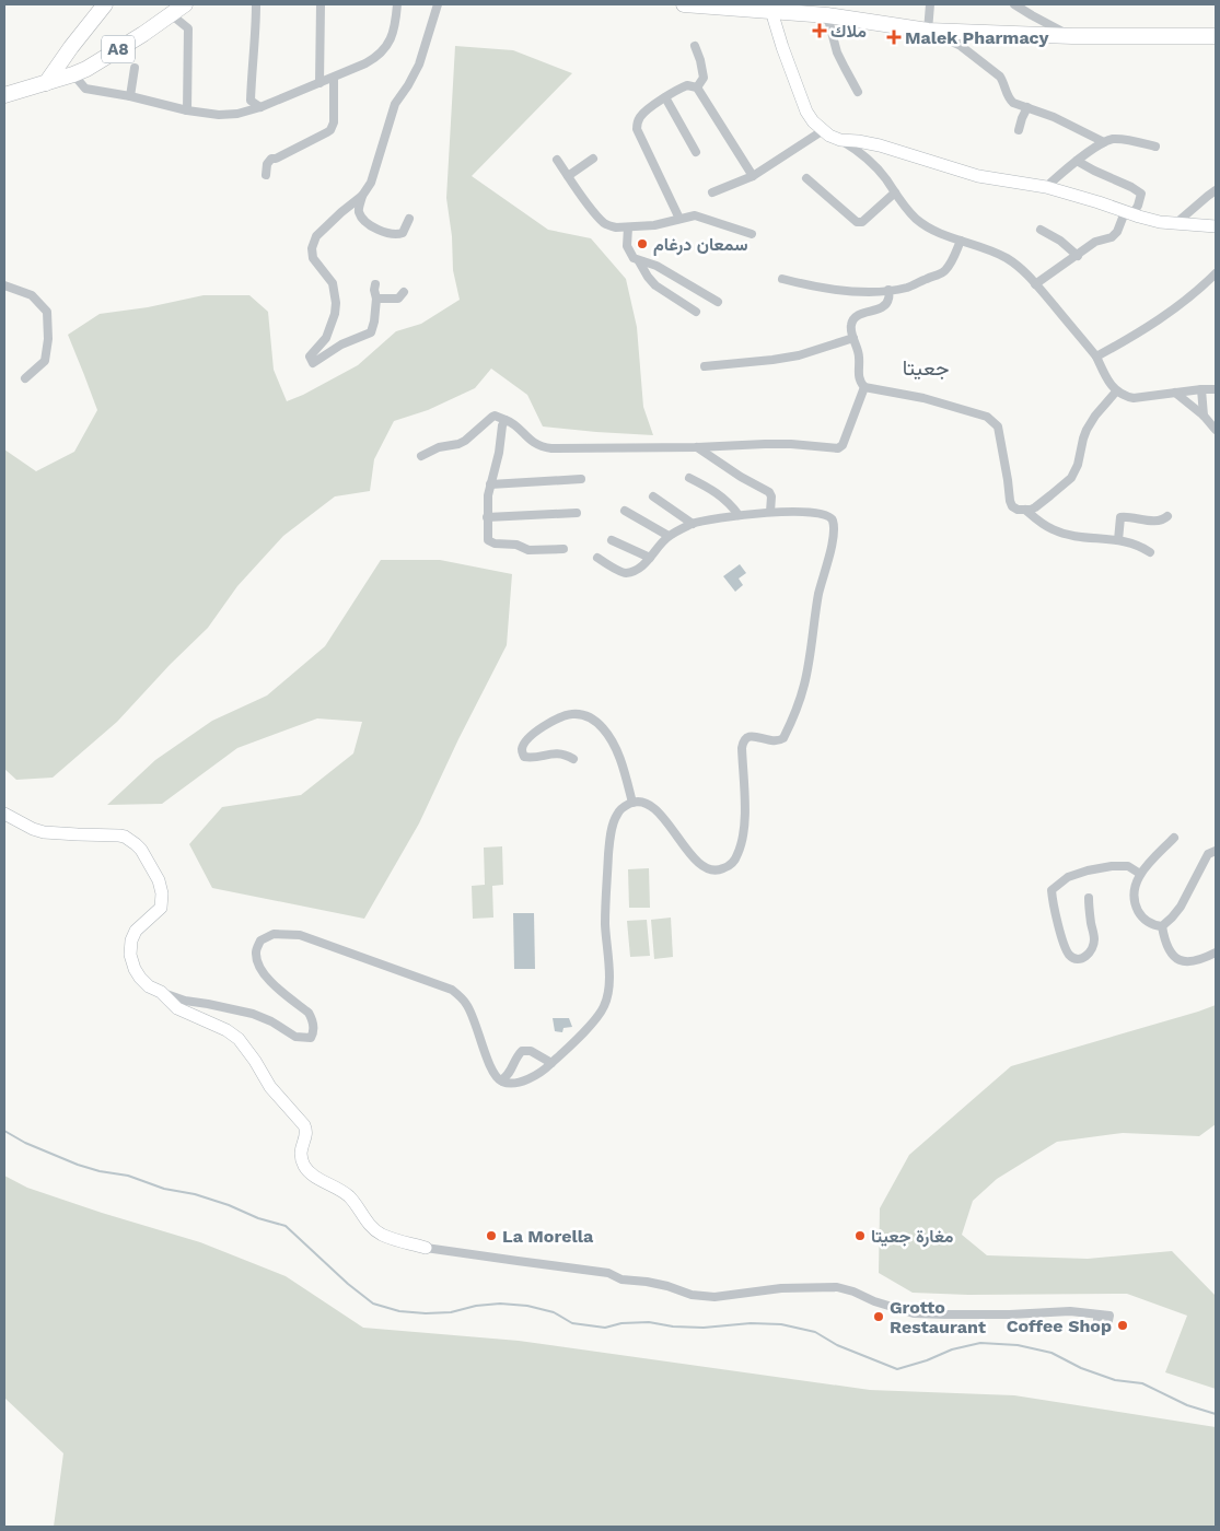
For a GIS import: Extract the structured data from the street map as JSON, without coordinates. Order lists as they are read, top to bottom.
{
  "streets": {
    "highway": ["A8"]
  },
  "districts": ["جعيتا"],
  "places": {
    "health": ["ملاك", "Malek Pharmacy"],
    "other": [
      "سمعان درغام",
      "La Morella",
      "مغارة جعيتا",
      "Grotto Restaurant",
      "Coffee Shop"
    ]
  }
}
